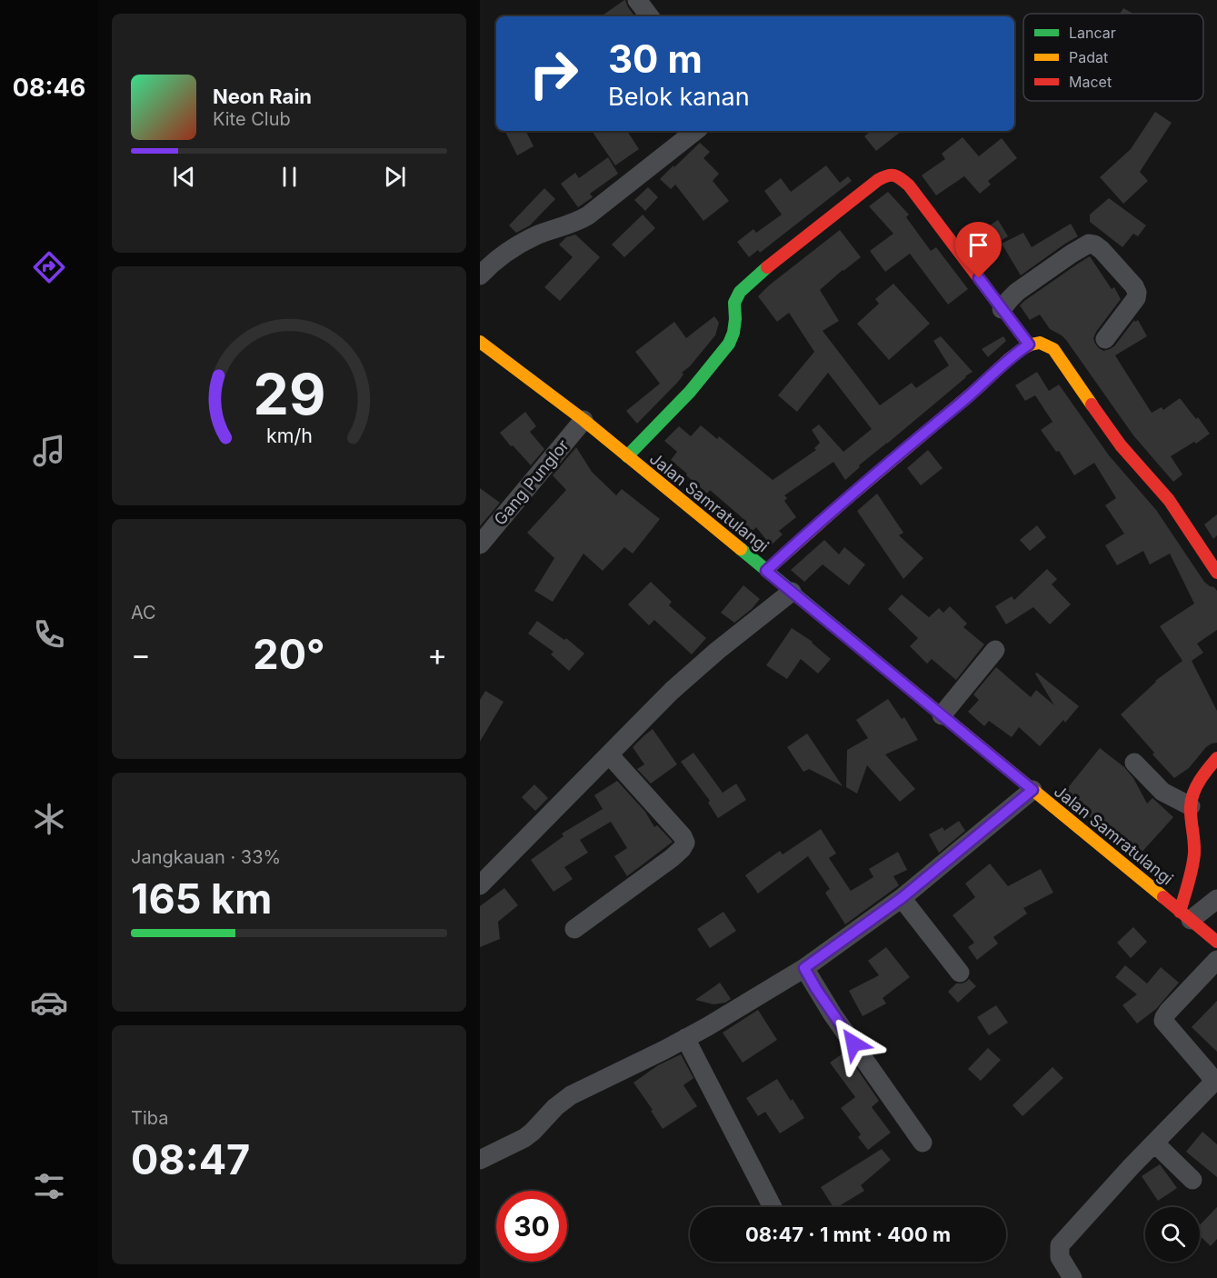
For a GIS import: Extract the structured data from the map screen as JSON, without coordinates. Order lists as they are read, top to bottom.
{
  "streets": {
    "street": ["Gang Punglor", "Jalan Samratulangi"]
  },
  "crossings": [
    ["Gang Punglor", "Jalan Samratulangi"]
  ],
  "legend": ["Lancar", "Padat", "Macet"],
  "page": {
    "tabs": "08:46",
    "turn": ["30 m", "Belok kanan"],
    "song": ["Neon Rain", "Kite Club"],
    "tile": [
      "AC",
      ["Jangkauan · 33%", "165 km"],
      ["Tiba", "08:47"]
    ],
    "heat": ["−", "20°", "+"],
    "limit": "30",
    "trip": "08:47 · 1 mnt · 400 m",
    "gauge": ["29", "km/h"]
  }
}
